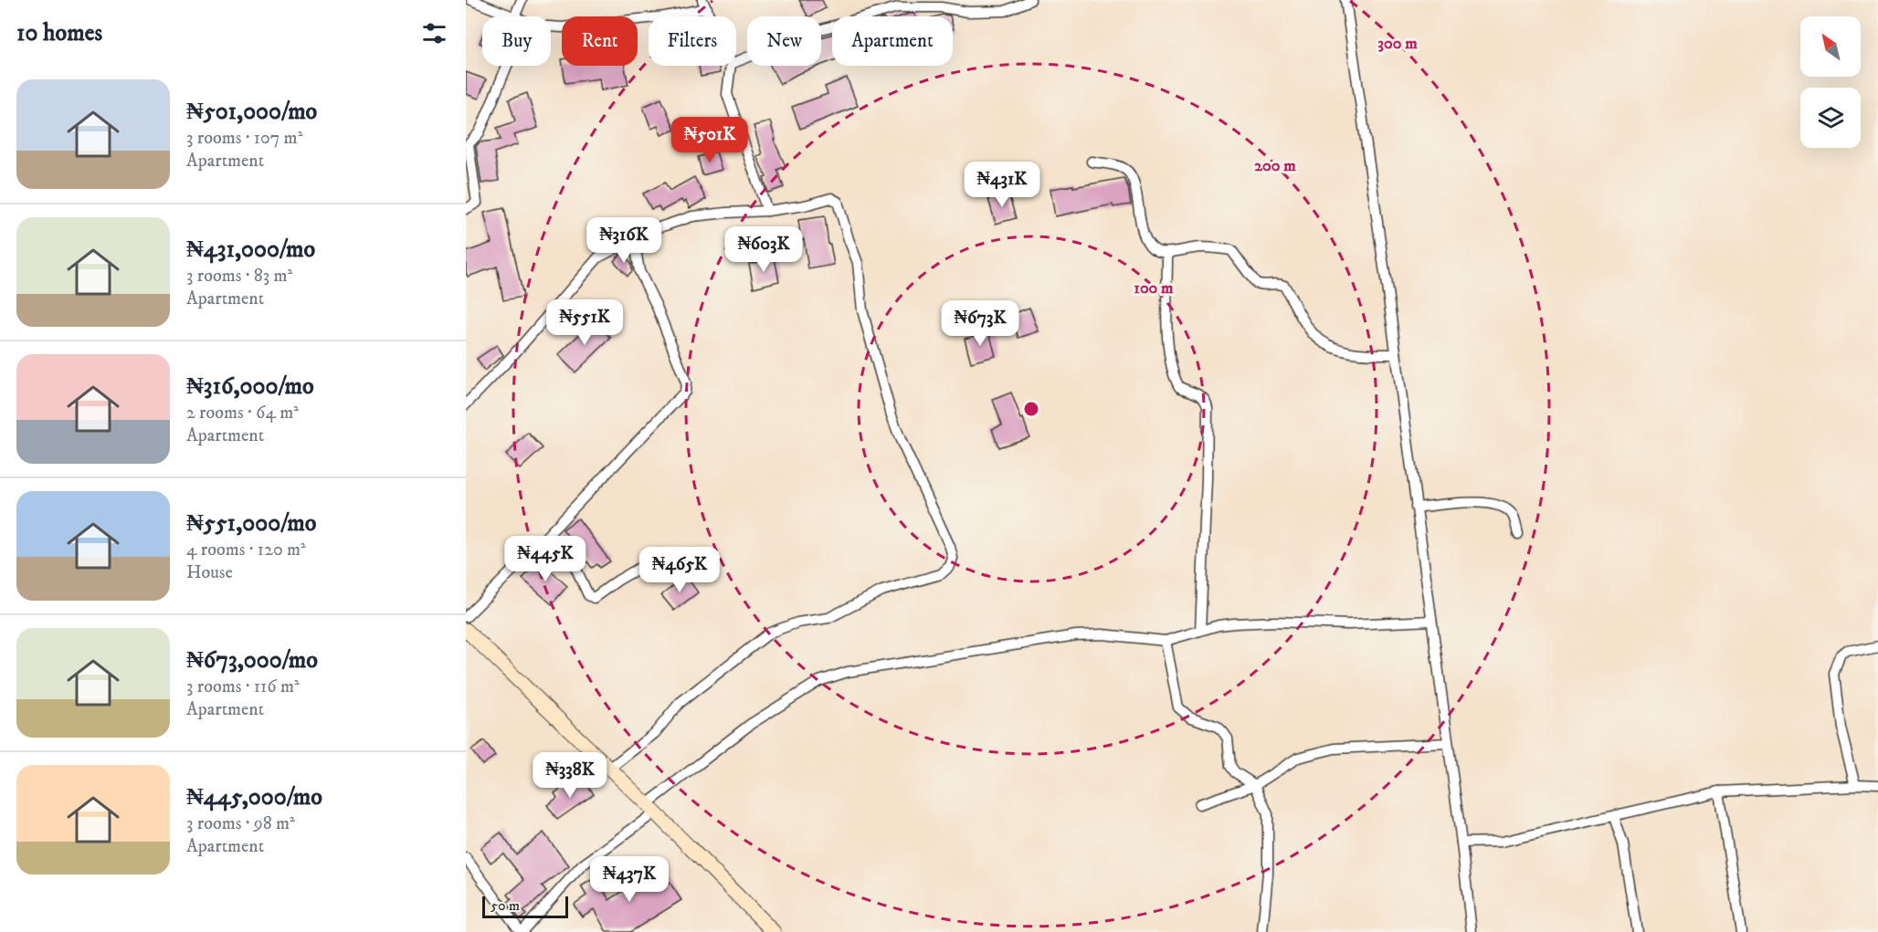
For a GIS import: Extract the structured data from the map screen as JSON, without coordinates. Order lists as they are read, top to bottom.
{
  "scale_bar": "50 m",
  "north": "top left",
  "page": {
    "heading": "10 homes",
    "chip": [
      "Buy",
      "Rent",
      "Filters",
      "New",
      "Apartment"
    ],
    "list": [
      {
        "name": "₦501,000/mo",
        "note": "3 rooms · 107 m² · Apartment"
      },
      {
        "name": "₦431,000/mo",
        "note": "3 rooms · 83 m² · Apartment"
      },
      {
        "name": "₦316,000/mo",
        "note": "2 rooms · 64 m² · Apartment"
      },
      {
        "name": "₦551,000/mo",
        "note": "4 rooms · 120 m² · House"
      },
      {
        "name": "₦673,000/mo",
        "note": "3 rooms · 116 m² · Apartment"
      },
      {
        "name": "₦445,000/mo",
        "note": "3 rooms · 98 m² · Apartment"
      }
    ],
    "price": [
      "₦501K",
      "₦431K",
      "₦316K",
      "₦603K",
      "₦551K",
      "₦673K",
      "₦445K",
      "₦465K",
      "₦338K",
      "₦437K"
    ],
    "scale": "50 m"
  },
  "rings": ["300 m", "200 m", "100 m"]
}
